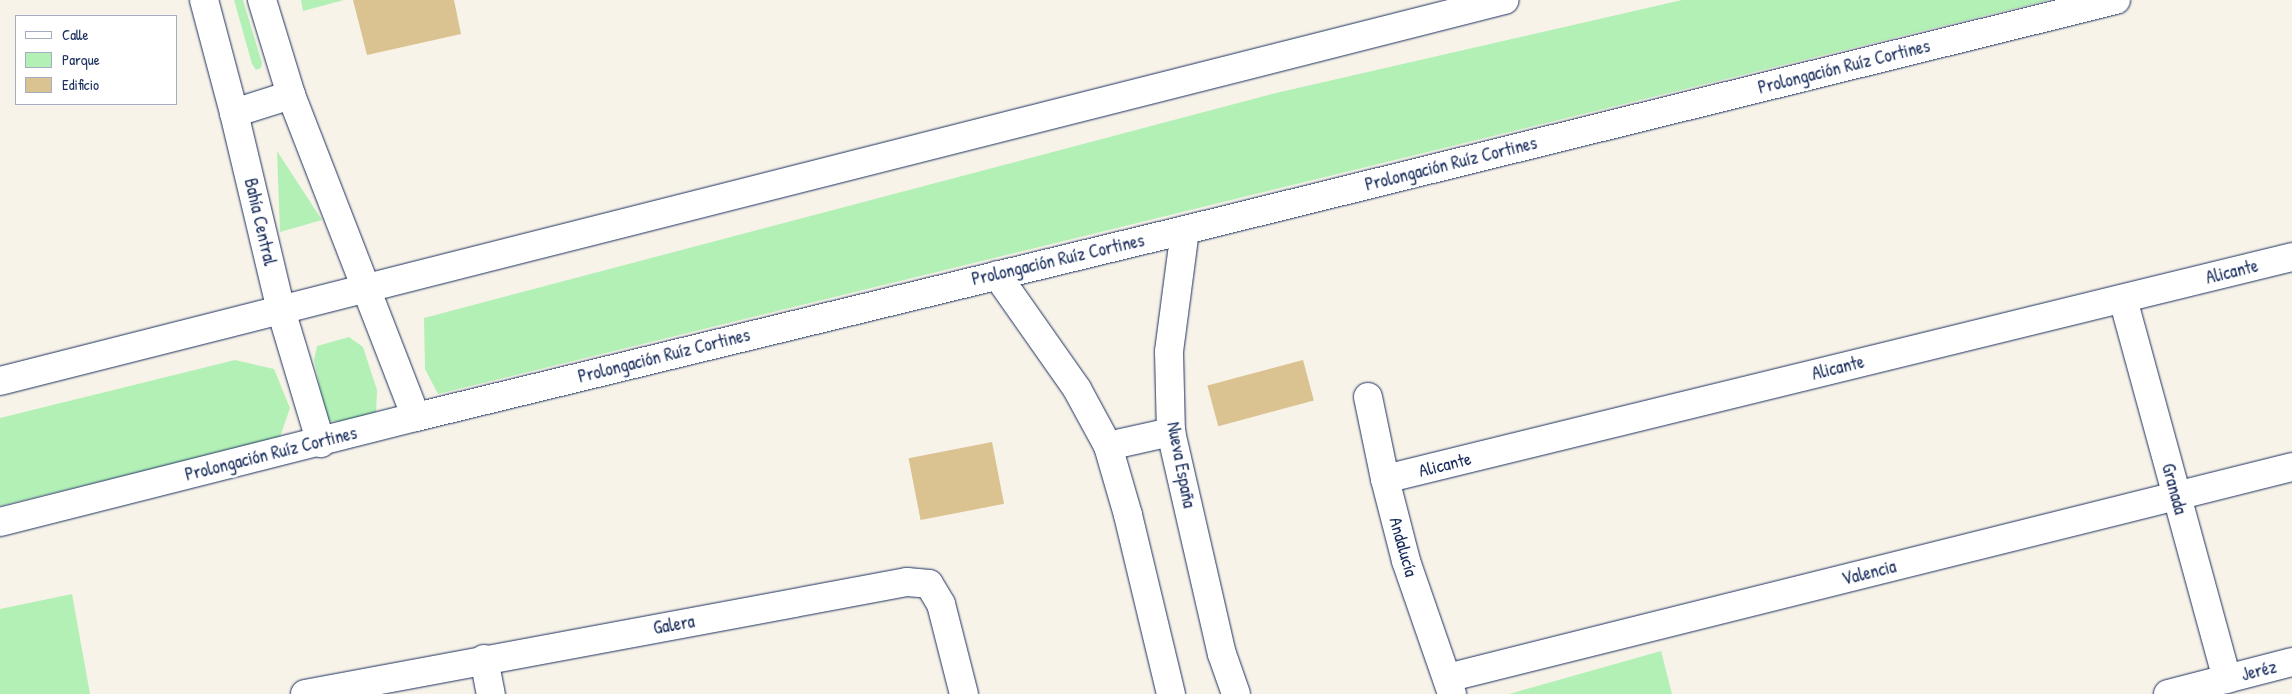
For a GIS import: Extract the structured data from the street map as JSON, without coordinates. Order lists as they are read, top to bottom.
{
  "streets": {
    "street": [
      "Prolongación Ruíz Cortines",
      "Bahía Central",
      "Alicante",
      "Nueva España",
      "Granada",
      "Andalucía",
      "Valencia",
      "Galera",
      "Jeréz"
    ]
  },
  "crossings": [
    ["Prolongación Ruíz Cortines", "Bahía Central"],
    ["Prolongación Ruíz Cortines", "Nueva España"],
    ["Alicante", "Granada"],
    ["Alicante", "Andalucía"],
    ["Granada", "Valencia"],
    ["Granada", "Jeréz"],
    ["Andalucía", "Valencia"]
  ],
  "legend": ["Calle", "Parque", "Edificio"]
}
